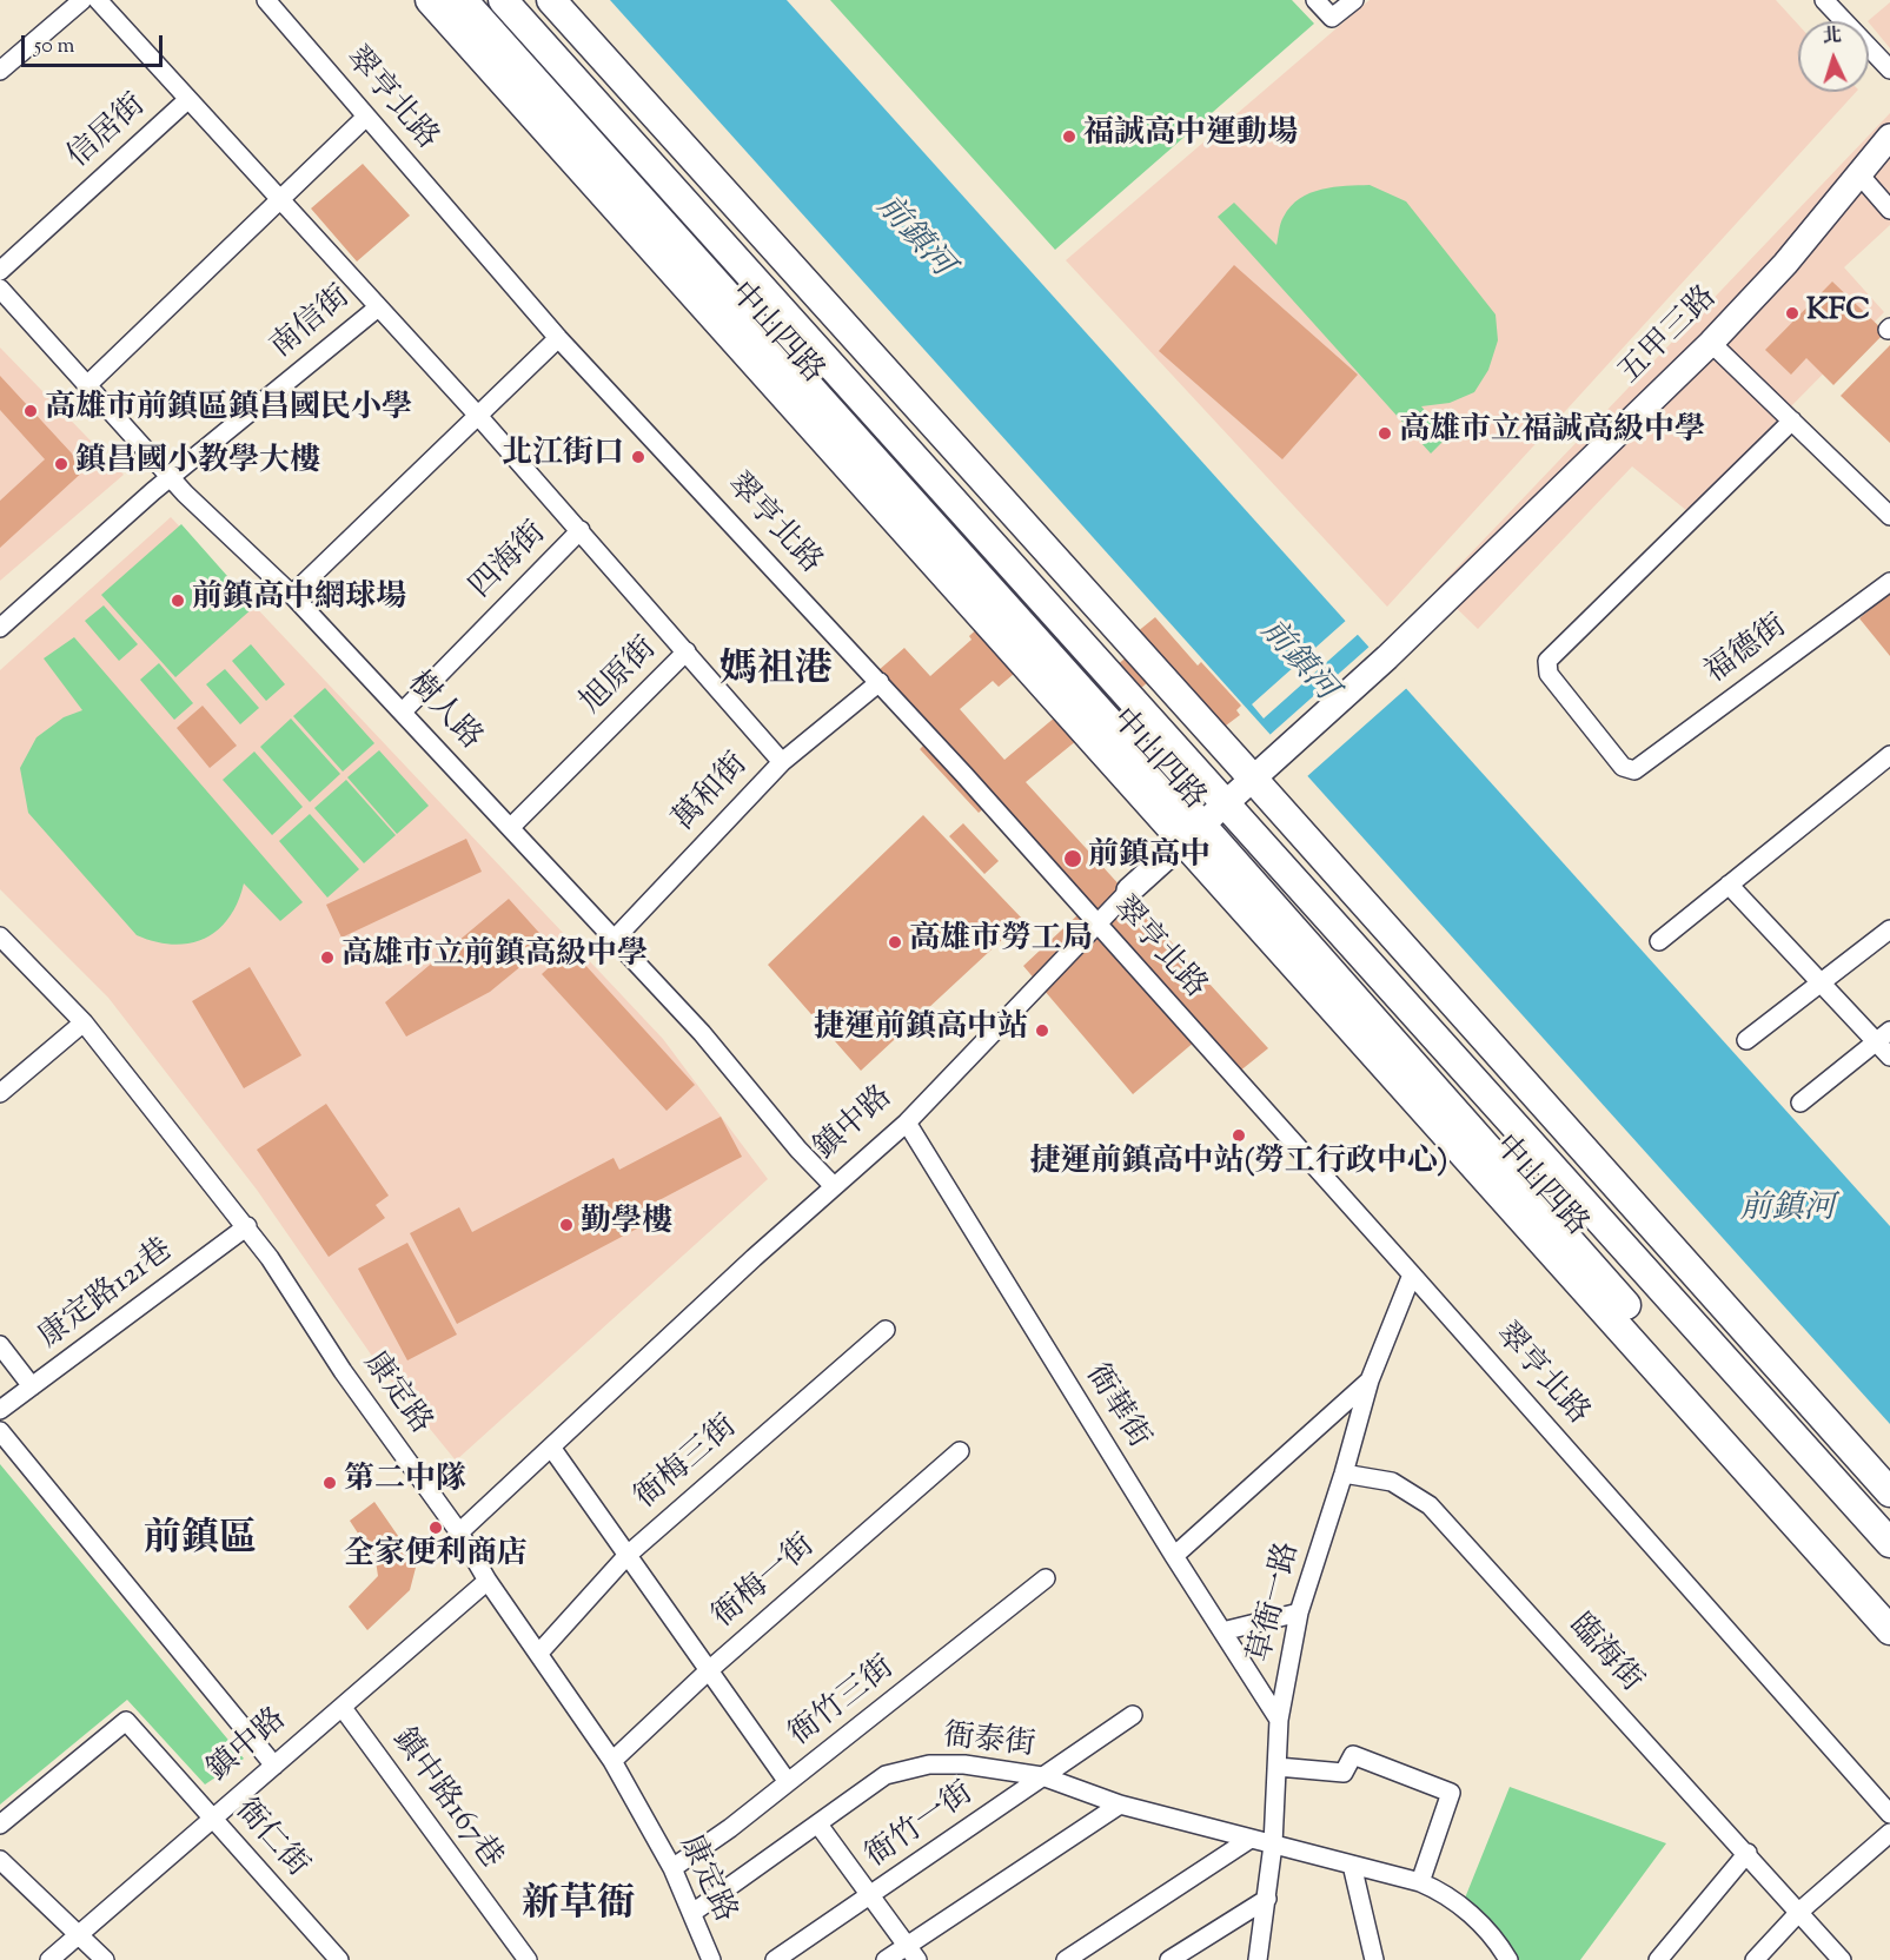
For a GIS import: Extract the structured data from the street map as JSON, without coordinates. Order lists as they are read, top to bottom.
{
  "streets": {
    "main road": ["中山四路", "五甲三路", "鎮中路"],
    "street": [
      "翠亨北路",
      "信居街",
      "南信街",
      "四海街",
      "福德街",
      "旭原街",
      "樹人路",
      "萬和街",
      "康定路121巷",
      "康定路",
      "衙華街",
      "衙梅三街",
      "衙梅一街",
      "草衙一路",
      "臨海街",
      "衙竹三街",
      "衙泰街",
      "鎮中路167巷",
      "衙竹一街",
      "衙仁街"
    ]
  },
  "crossings": [
    ["翠亨北路", "鎮中路"],
    ["翠亨北路", "草衙一路"],
    ["信居街", "南信街"],
    ["南信街", "四海街"],
    ["南信街", "樹人路"],
    ["中山四路", "鎮中路"],
    ["五甲三路", "鎮中路"],
    ["四海街", "旭原街"],
    ["四海街", "樹人路"],
    ["旭原街", "樹人路"],
    ["旭原街", "萬和街"],
    ["樹人路", "萬和街"],
    ["樹人路", "鎮中路"],
    ["鎮中路", "康定路"],
    ["鎮中路", "衙華街"],
    ["鎮中路", "鎮中路167巷"],
    ["鎮中路", "衙仁街"],
    ["康定路121巷", "康定路"],
    ["康定路", "衙梅三街"],
    ["康定路", "衙梅一街"],
    ["康定路", "衙竹三街"],
    ["康定路", "衙泰街"],
    ["衙華街", "草衙一路"],
    ["草衙一路", "臨海街"],
    ["草衙一路", "衙泰街"],
    ["衙泰街", "衙竹一街"]
  ],
  "districts": ["媽祖港", "前鎮區", "新草衙"],
  "water": ["前鎮河"],
  "places": [
    "福誠高中運動場",
    "KFC",
    "高雄市前鎮區鎮昌國民小學",
    "高雄市立福誠高級中學",
    "北江街口",
    "鎮昌國小教學大樓",
    "前鎮高中網球場",
    "前鎮高中",
    "高雄市勞工局",
    "高雄市立前鎮高級中學",
    "捷運前鎮高中站",
    "捷運前鎮高中站(勞工行政中心)",
    "勤學樓",
    "第二中隊",
    "全家便利商店"
  ],
  "scale_bar": "50 m",
  "north": "top"
}
